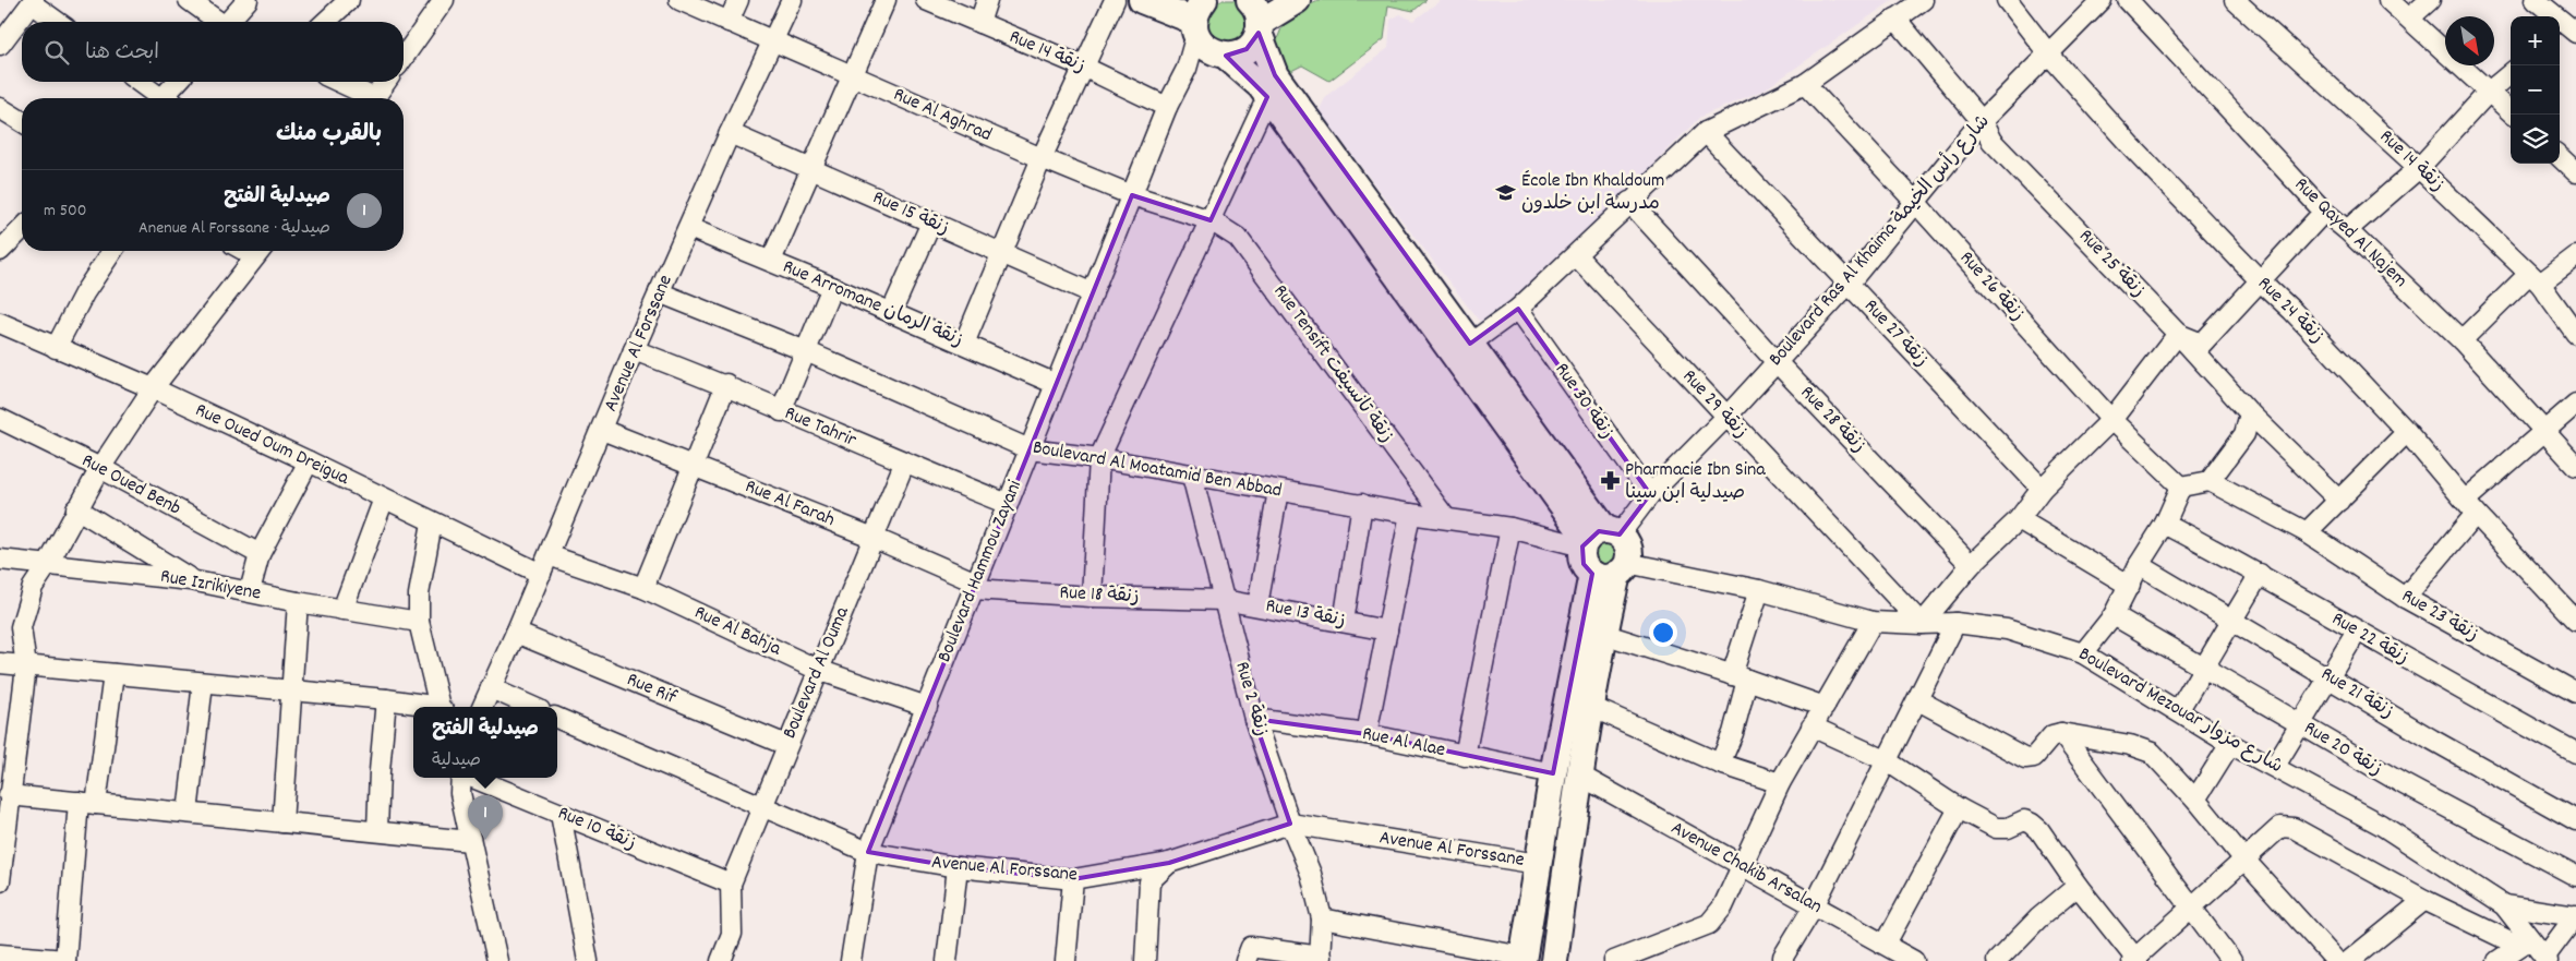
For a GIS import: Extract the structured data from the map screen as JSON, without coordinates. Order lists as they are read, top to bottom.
{
  "streets": {
    "street": [
      "Rue 14 زنقة",
      "Rue Al Aghrad",
      "Rue 15 زنقة",
      "Rue Qayed Al Najem",
      "Boulevard Ras Al Khaima شارع رأس الخيمة",
      "Rue 25 زنقة",
      "Rue 26 زنقة",
      "Rue Arromane زنقة الرمان",
      "Rue 24 زنقة",
      "Rue 27 زنقة",
      "Avenue Al Forssane",
      "Rue Tensift زنقة تانسيفت",
      "Rue 30 زنقة",
      "Rue 29 زنقة",
      "Rue 28 زنقة",
      "Rue Tahrir",
      "Rue Oued Oum Dreigua",
      "Boulevard Al Moatamid Ben Abbad",
      "Rue Oued Benb",
      "Rue Al Farah",
      "Boulevard Hammou Zayani",
      "Rue Izrikiyene",
      "Rue 18 زنقة",
      "Rue 13 زنقة",
      "Rue 23 زنقة",
      "Rue Al Bahja",
      "Rue 22 زنقة",
      "Boulevard Al Ouma",
      "Rue Rif",
      "Rue 21 زنقة",
      "Rue 2 زنقة",
      "Boulevard Mezouar شارع مزوار",
      "Rue Al Alae",
      "Rue 20 زنقة",
      "Rue 10 زنقة",
      "Avenue Chakib Arsalan"
    ]
  },
  "crossings": [
    ["Rue 14 زنقة", "Boulevard Hammou Zayani"],
    ["Rue Al Aghrad", "Avenue Al Forssane"],
    ["Rue Al Aghrad", "Rue Tensift زنقة تانسيفت"],
    ["Rue Al Aghrad", "Boulevard Hammou Zayani"],
    ["Rue 15 زنقة", "Avenue Al Forssane"],
    ["Rue 15 زنقة", "Boulevard Hammou Zayani"],
    ["Boulevard Ras Al Khaima شارع رأس الخيمة", "Rue 25 زنقة"],
    ["Boulevard Ras Al Khaima شارع رأس الخيمة", "Rue 26 زنقة"],
    ["Boulevard Ras Al Khaima شارع رأس الخيمة", "Rue 24 زنقة"],
    ["Boulevard Ras Al Khaima شارع رأس الخيمة", "Rue 27 زنقة"],
    ["Boulevard Ras Al Khaima شارع رأس الخيمة", "Rue 30 زنقة"],
    ["Boulevard Ras Al Khaima شارع رأس الخيمة", "Rue 29 زنقة"],
    ["Boulevard Ras Al Khaima شارع رأس الخيمة", "Rue 28 زنقة"],
    ["Boulevard Ras Al Khaima شارع رأس الخيمة", "Boulevard Al Moatamid Ben Abbad"],
    ["Boulevard Ras Al Khaima شارع رأس الخيمة", "Boulevard Mezouar شارع مزوار"],
    ["Rue Arromane زنقة الرمان", "Avenue Al Forssane"],
    ["Rue Arromane زنقة الرمان", "Boulevard Hammou Zayani"],
    ["Avenue Al Forssane", "Rue Tahrir"],
    ["Avenue Al Forssane", "Rue Oued Oum Dreigua"],
    ["Avenue Al Forssane", "Boulevard Al Moatamid Ben Abbad"],
    ["Avenue Al Forssane", "Rue Al Farah"],
    ["Avenue Al Forssane", "Boulevard Hammou Zayani"],
    ["Avenue Al Forssane", "Rue Al Bahja"],
    ["Avenue Al Forssane", "Boulevard Al Ouma"],
    ["Avenue Al Forssane", "Rue Rif"],
    ["Avenue Al Forssane", "Rue 2 زنقة"],
    ["Rue Tensift زنقة تانسيفت", "Boulevard Al Moatamid Ben Abbad"],
    ["Rue 29 زنقة", "Boulevard Mezouar شارع مزوار"],
    ["Rue Tahrir", "Boulevard Hammou Zayani"],
    ["Rue Tahrir", "Boulevard Al Ouma"],
    ["Boulevard Al Moatamid Ben Abbad", "Boulevard Hammou Zayani"],
    ["Boulevard Al Moatamid Ben Abbad", "Rue 2 زنقة"],
    ["Boulevard Al Moatamid Ben Abbad", "Boulevard Mezouar شارع مزوار"],
    ["Rue Al Farah", "Boulevard Hammou Zayani"],
    ["Rue Al Farah", "Rue 18 زنقة"],
    ["Rue Al Farah", "Boulevard Al Ouma"],
    ["Boulevard Hammou Zayani", "Rue 18 زنقة"],
    ["Boulevard Hammou Zayani", "Rue Al Bahja"],
    ["Rue 18 زنقة", "Rue 13 زنقة"],
    ["Rue 18 زنقة", "Rue 2 زنقة"],
    ["Rue 13 زنقة", "Rue 2 زنقة"],
    ["Rue Al Bahja", "Boulevard Al Ouma"],
    ["Boulevard Al Ouma", "Rue Rif"],
    ["Boulevard Al Ouma", "Rue 10 زنقة"],
    ["Rue 2 زنقة", "Rue Al Alae"]
  ],
  "places": {
    "school or university": ["École Ibn Khaldoum مدرسة ابن خلدون"],
    "pharmacy": ["Pharmacie Ibn Sina صيدلية ابن سينا"]
  },
  "north": "bottom right",
  "page": {
    "map_buttons": ["+", "−"],
    "search": "ابحث هنا",
    "heading": "بالقرب منك",
    "list": [
      {
        "mark": "1",
        "name": "صيدلية الفتح",
        "note": "صيدلية · Anenue Al Forssane",
        "value": "500 m"
      }
    ],
    "popup": ["صيدلية الفتح", "صيدلية"],
    "pins": "1"
  }
}
